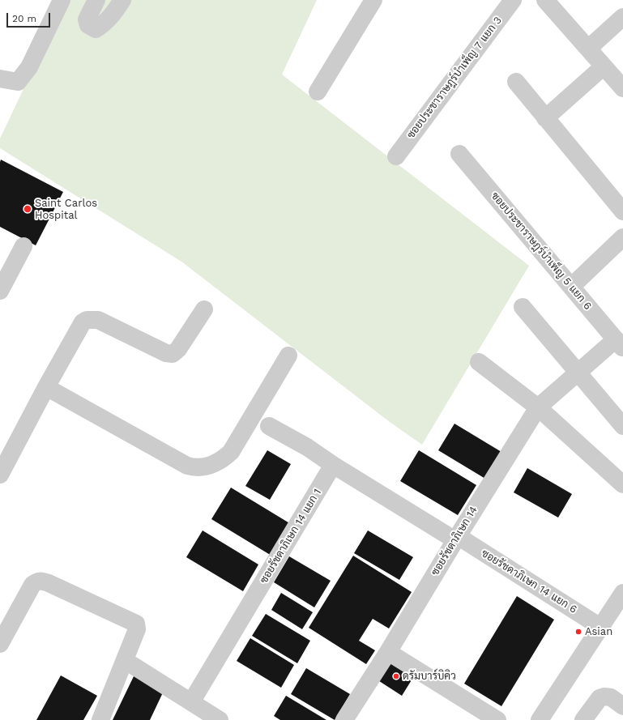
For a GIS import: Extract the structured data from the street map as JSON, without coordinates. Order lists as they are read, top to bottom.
{
  "streets": {
    "street": [
      "ซอยประชาราษฎร์บำเพ็ญ 7 แยก 3",
      "ซอยประชาราษฎร์บำเพ็ญ 5 แยก 6",
      "ซอยรัชดาภิเษก 14 แยก 1",
      "ซอยรัชดาภิเษก 14",
      "ซอยรัชดาภิเษก 14 แยก 6"
    ]
  },
  "crossings": [
    ["ซอยประชาราษฎร์บำเพ็ญ 5 แยก 6", "ซอยรัชดาภิเษก 14"],
    ["ซอยรัชดาภิเษก 14", "ซอยรัชดาภิเษก 14 แยก 6"]
  ],
  "places": ["Saint Carlos Hospital", "Asian", "ดรัมบาร์บิคิว"],
  "scale_bar": "20 m"
}
